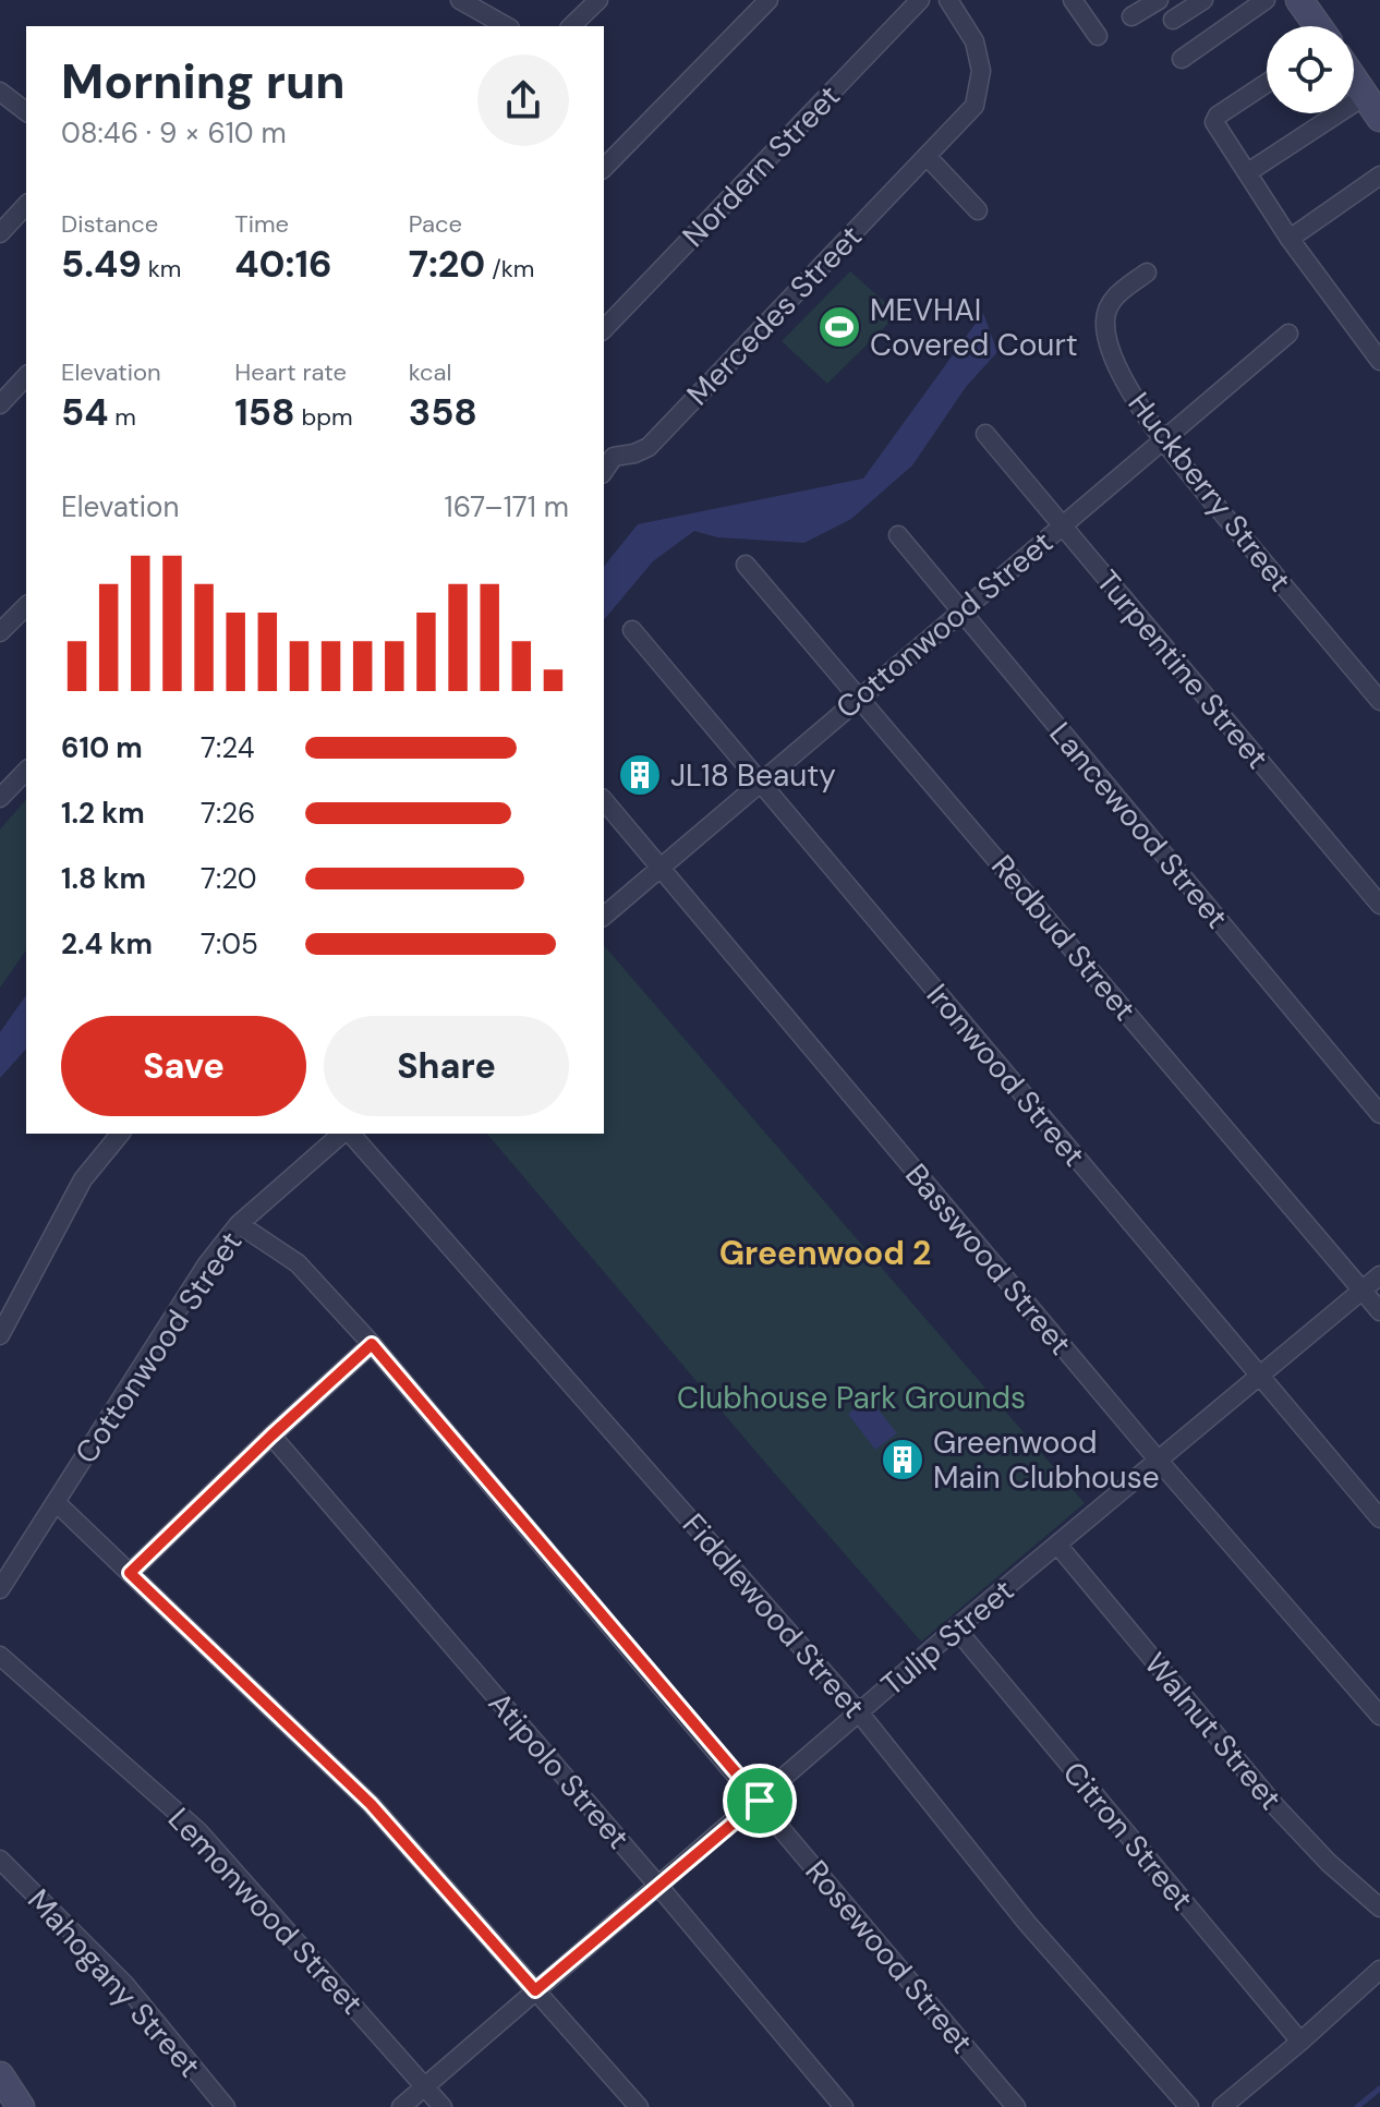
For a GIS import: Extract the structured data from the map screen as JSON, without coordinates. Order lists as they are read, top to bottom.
{
  "streets": {
    "street": [
      "Nordern Street",
      "Mercedes Street",
      "Huckberry Street",
      "Cottonwood Street",
      "Turpentine Street",
      "Lancewood Street",
      "Redbud Street",
      "Ironwood Street",
      "Basswood Street",
      "Fiddlewood Street",
      "Tulip Street",
      "Walnut Street",
      "Atipolo Street",
      "Citron Street",
      "Lemonwood Street",
      "Rosewood Street",
      "Mahogany Street"
    ]
  },
  "crossings": [
    ["Huckberry Street", "Cottonwood Street"],
    ["Cottonwood Street", "Turpentine Street"],
    ["Cottonwood Street", "Lancewood Street"],
    ["Cottonwood Street", "Redbud Street"],
    ["Cottonwood Street", "Ironwood Street"],
    ["Cottonwood Street", "Basswood Street"],
    ["Cottonwood Street", "Rosewood Street"],
    ["Redbud Street", "Tulip Street"],
    ["Ironwood Street", "Tulip Street"],
    ["Basswood Street", "Tulip Street"],
    ["Fiddlewood Street", "Tulip Street"],
    ["Tulip Street", "Walnut Street"],
    ["Tulip Street", "Atipolo Street"],
    ["Tulip Street", "Citron Street"],
    ["Tulip Street", "Lemonwood Street"],
    ["Tulip Street", "Rosewood Street"]
  ],
  "districts": ["Greenwood 2"],
  "parks": ["Clubhouse Park Grounds"],
  "places": {
    "sports": ["MEVHAI Covered Court"],
    "building": ["JL18 Beauty", "Greenwood Main Clubhouse"]
  },
  "page": {
    "heading": ["Morning run", "08:46 · 9 × 610 m"],
    "stats": [
      ["Distance", "5.49 km"],
      ["Time", "40:16"],
      ["Pace", "7:20 /km"],
      ["Elevation", "54 m"],
      ["Heart rate", "158 bpm"],
      ["kcal", "358"]
    ],
    "chart": ["Elevation", "167–171 m"],
    "list": [
      {
        "name": "610 m",
        "note": "7:24"
      },
      {
        "name": "1.2 km",
        "note": "7:26"
      },
      {
        "name": "1.8 km",
        "note": "7:20"
      },
      {
        "name": "2.4 km",
        "note": "7:05"
      }
    ],
    "buttons": ["Save", "Share"]
  }
}
